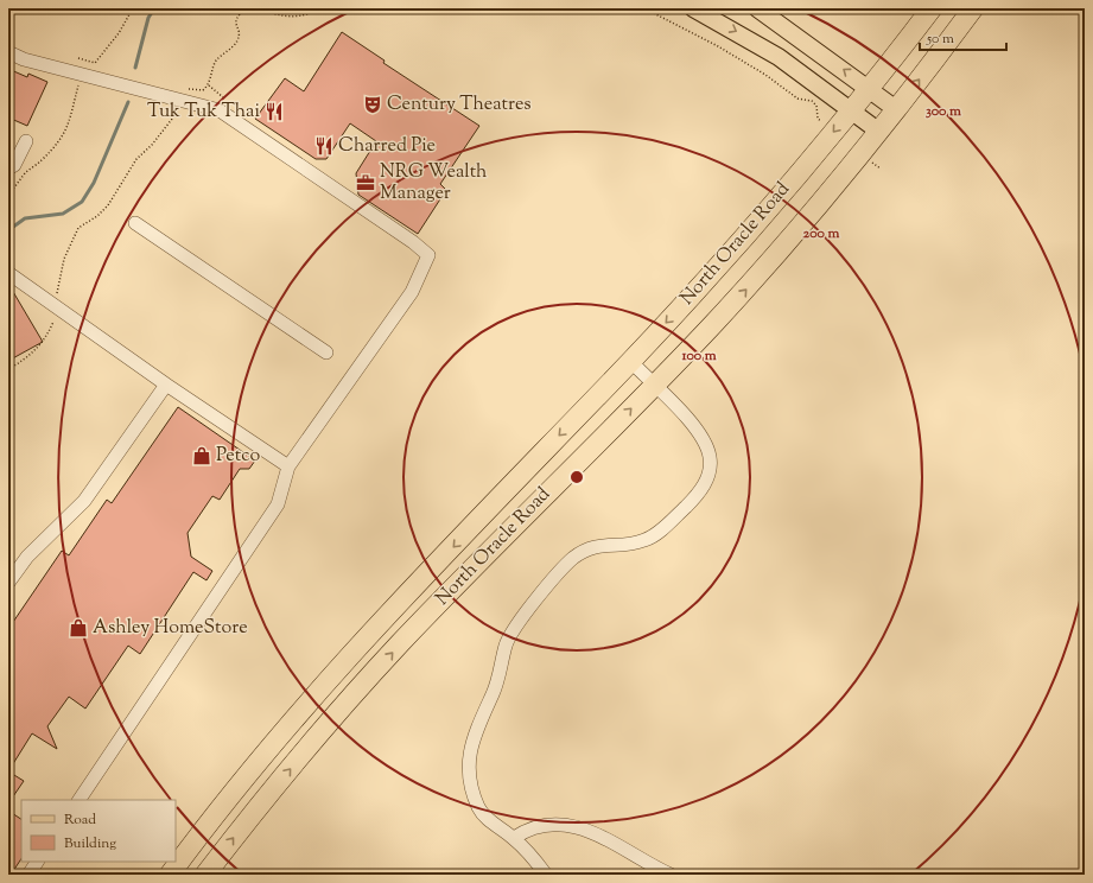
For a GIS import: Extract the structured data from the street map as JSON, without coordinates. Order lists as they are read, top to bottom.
{
  "streets": {
    "highway": ["North Oracle Road"]
  },
  "places": {
    "theatre": ["Century Theatres"],
    "restaurant": ["Tuk Tuk Thai", "Charred Pie"],
    "office": ["NRG Wealth Manager"],
    "shop": ["Petco", "Ashley HomeStore"]
  },
  "legend": ["Road", "Building"],
  "scale_bar": "50 m",
  "rings": ["300 m", "200 m", "100 m"]
}
